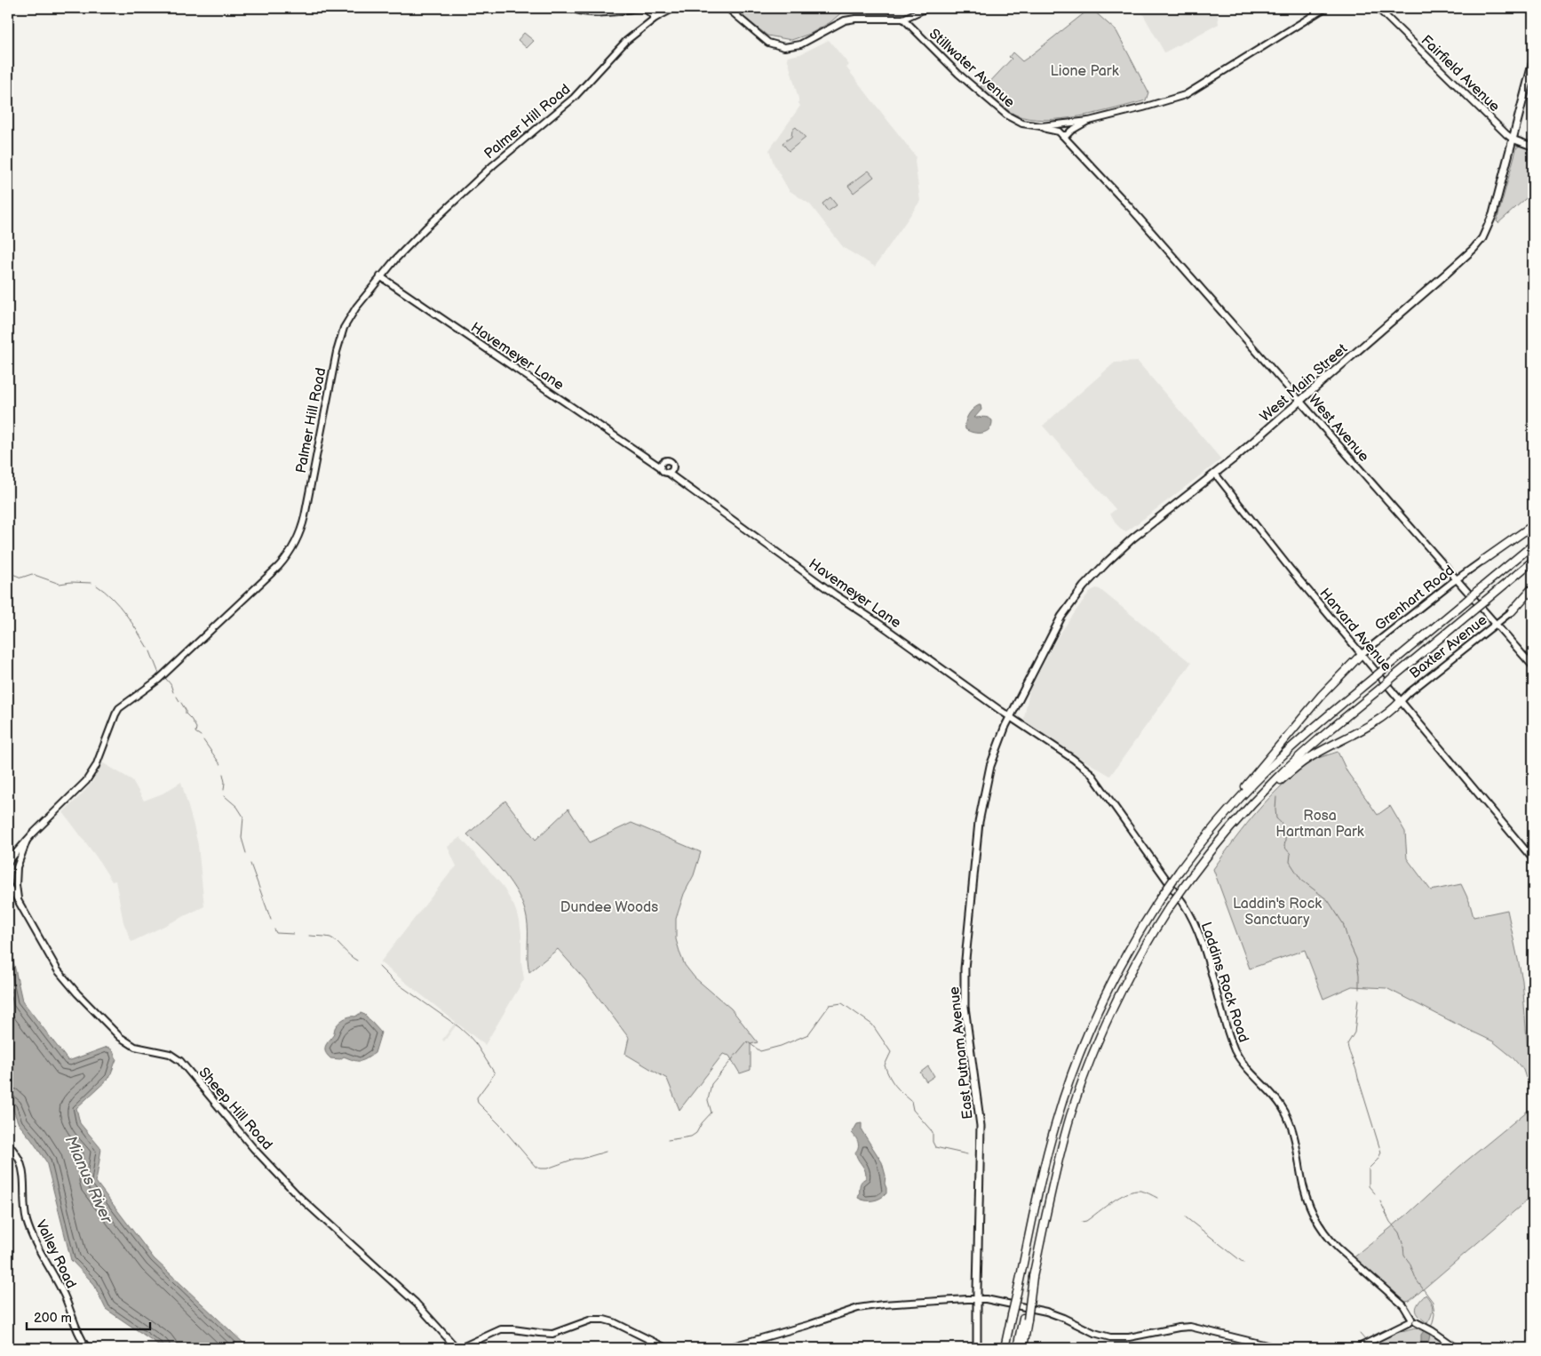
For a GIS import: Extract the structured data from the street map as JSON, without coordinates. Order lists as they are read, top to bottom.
{
  "streets": {
    "main road": ["West Main Street", "East Putnam Avenue"],
    "street": [
      "Stillwater Avenue",
      "Fairfield Avenue",
      "Palmer Hill Road",
      "Havemeyer Lane",
      "West Avenue",
      "Grenhart Road",
      "Harvard Avenue",
      "Baxter Avenue",
      "Laddins Rock Road",
      "Sheep Hill Road",
      "Valley Road"
    ]
  },
  "crossings": [
    ["Stillwater Avenue", "West Avenue"],
    ["Fairfield Avenue", "West Main Street"],
    ["Palmer Hill Road", "Havemeyer Lane"],
    ["Havemeyer Lane", "Laddins Rock Road"],
    ["Havemeyer Lane", "East Putnam Avenue"],
    ["West Main Street", "West Avenue"],
    ["West Main Street", "Harvard Avenue"],
    ["West Main Street", "East Putnam Avenue"],
    ["West Avenue", "Grenhart Road"],
    ["West Avenue", "Baxter Avenue"],
    ["Grenhart Road", "Harvard Avenue"],
    ["Harvard Avenue", "Baxter Avenue"],
    ["Laddins Rock Road", "East Putnam Avenue"]
  ],
  "water": ["Mianus River"],
  "parks": [
    "Lione Park",
    "Rosa Hartman Park",
    "Laddin's Rock Sanctuary",
    "Dundee Woods"
  ],
  "scale_bar": "200 m"
}
